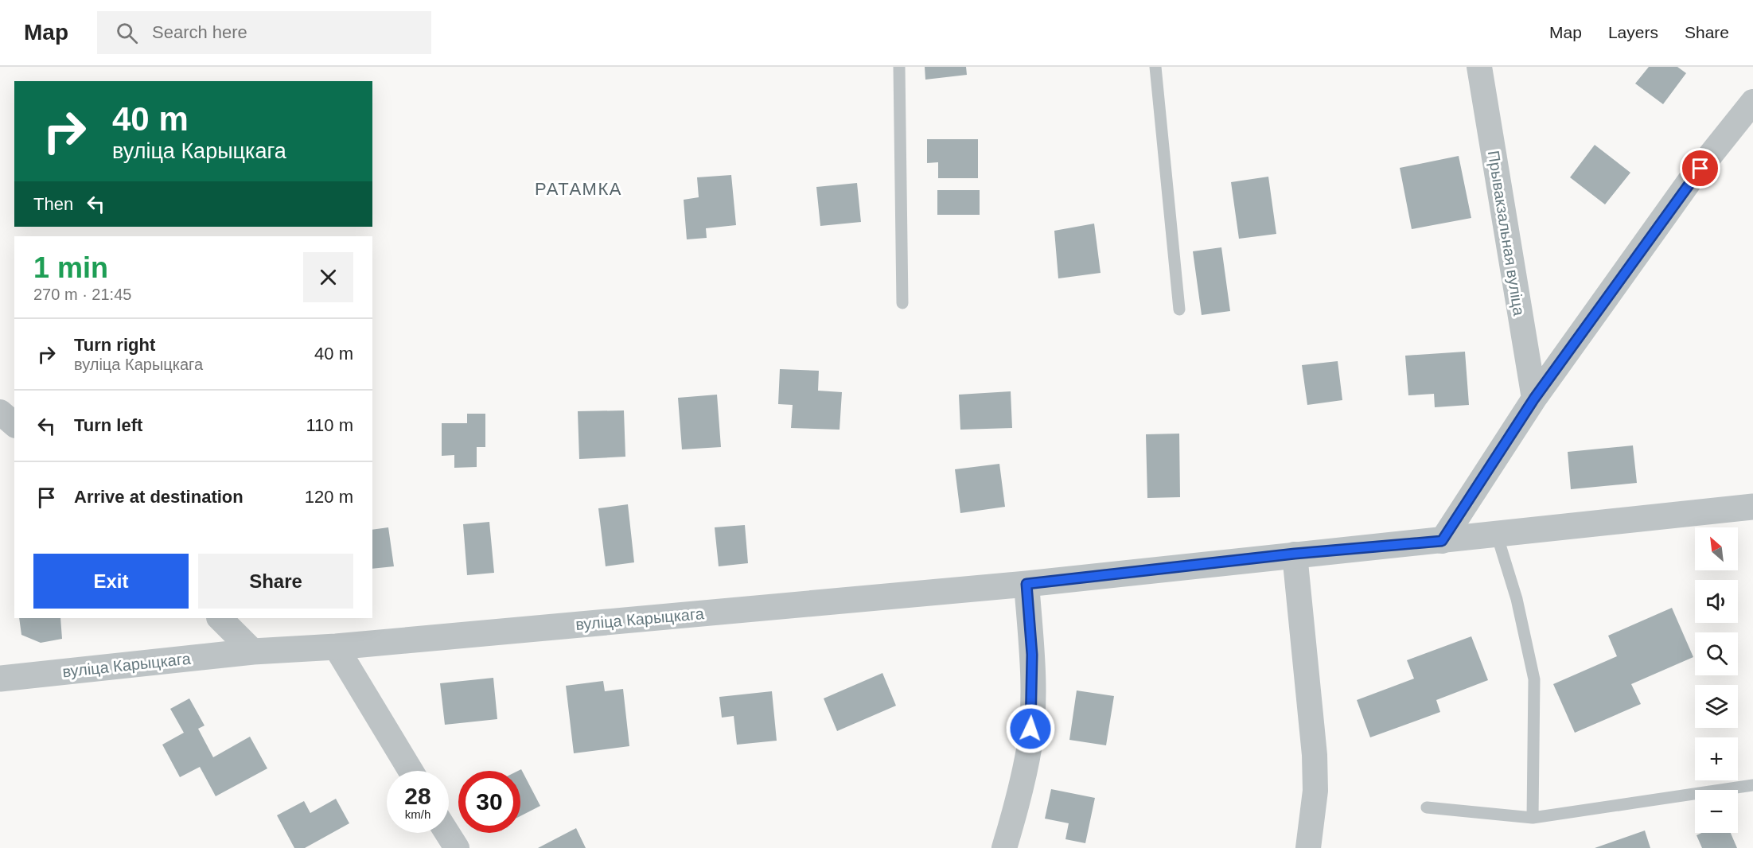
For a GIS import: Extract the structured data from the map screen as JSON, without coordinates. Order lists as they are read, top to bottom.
{
  "streets": {
    "street": ["Прывакзальная вуліца", "вуліца Карыцкага"]
  },
  "districts": ["РАТАМКА"],
  "north": "top left",
  "page": {
    "header": "Map",
    "search": "Search here",
    "nav": ["Map", "Layers", "Share"],
    "turn": ["40 m", "вуліца Карыцкага"],
    "then": "Then",
    "heading": ["1 min", "270 m · 21:45"],
    "list": [
      {
        "name": "Turn right",
        "note": "вуліца Карыцкага",
        "value": "40 m"
      },
      {
        "name": "Turn left",
        "value": "110 m"
      },
      {
        "name": "Arrive at destination",
        "value": "120 m"
      }
    ],
    "map_buttons": ["+", "−"],
    "buttons": ["Exit", "Share"],
    "speed": "28 km/h",
    "limit": "30"
  }
}
